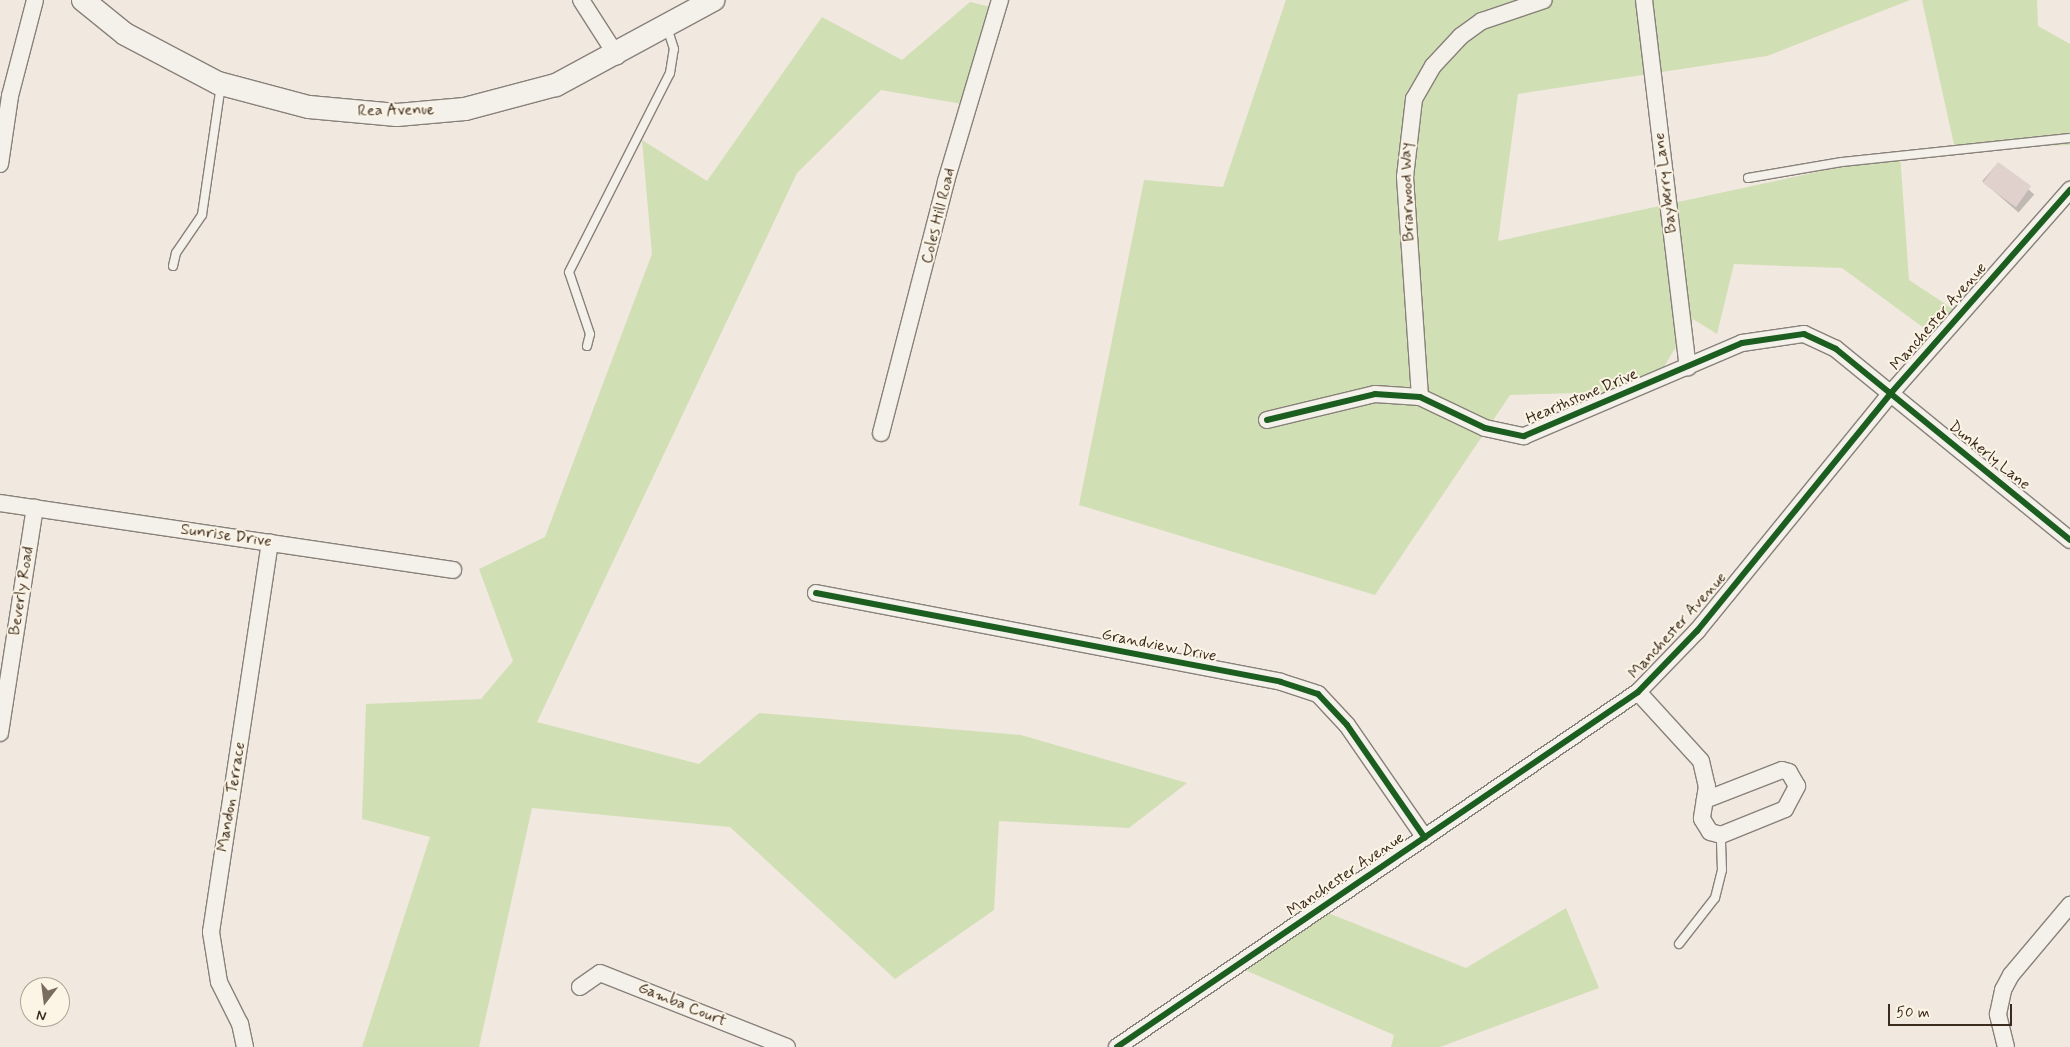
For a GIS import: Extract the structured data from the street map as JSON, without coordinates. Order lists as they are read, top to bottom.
{
  "streets": {
    "street": [
      "Rea Avenue",
      "Bayberry Lane",
      "Briarwood Way",
      "Coles Hill Road",
      "Manchester Avenue",
      "Hearthstone Drive",
      "Dunkerly Lane",
      "Sunrise Drive",
      "Beverly Road",
      "Grandview Drive",
      "Mandon Terrace",
      "Gamba Court"
    ]
  },
  "crossings": [
    ["Bayberry Lane", "Hearthstone Drive"],
    ["Briarwood Way", "Hearthstone Drive"],
    ["Manchester Avenue", "Hearthstone Drive"],
    ["Manchester Avenue", "Dunkerly Lane"],
    ["Manchester Avenue", "Grandview Drive"],
    ["Hearthstone Drive", "Dunkerly Lane"],
    ["Sunrise Drive", "Beverly Road"],
    ["Sunrise Drive", "Mandon Terrace"]
  ],
  "scale_bar": "50 m",
  "north": "bottom"
}
